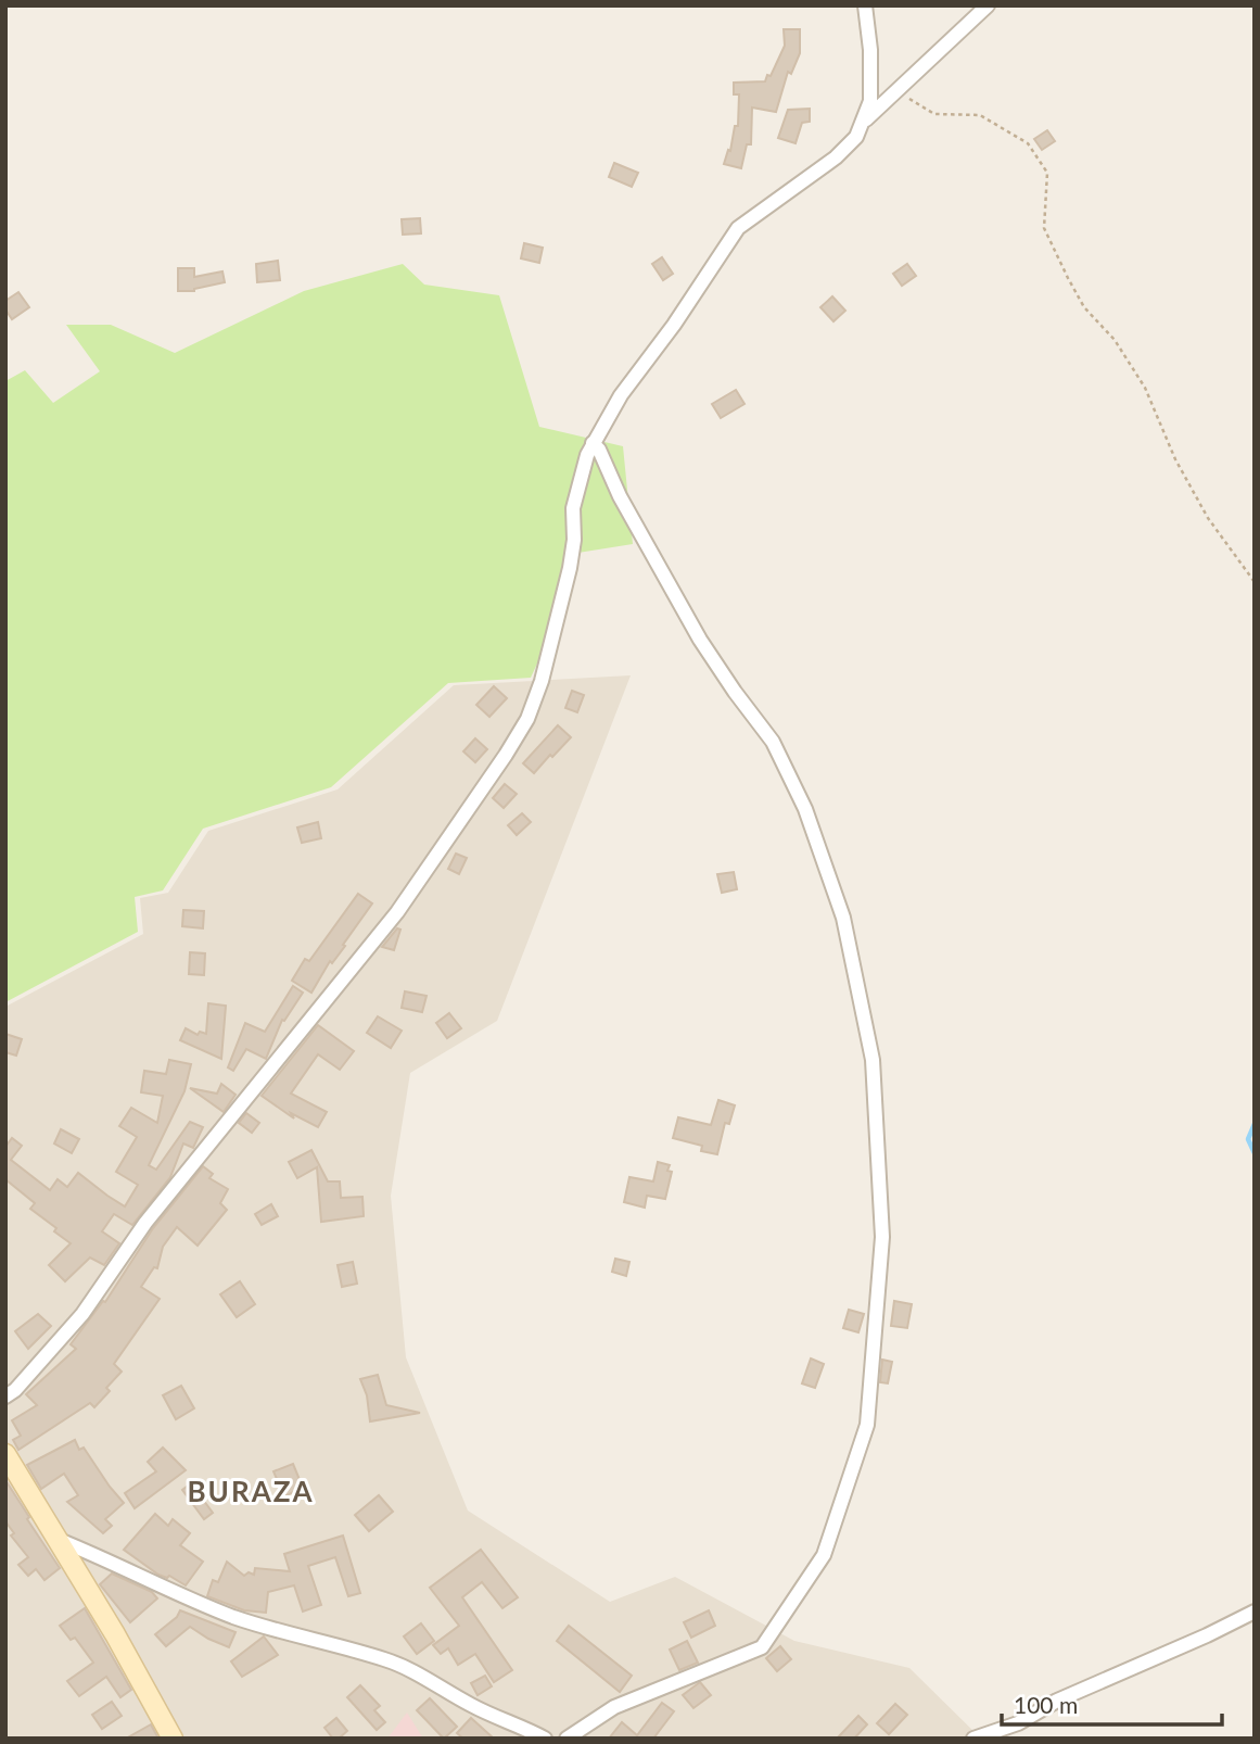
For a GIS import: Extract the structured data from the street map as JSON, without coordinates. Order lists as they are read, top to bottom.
{
  "districts": ["BURAZA"],
  "scale_bar": "100 m"
}
